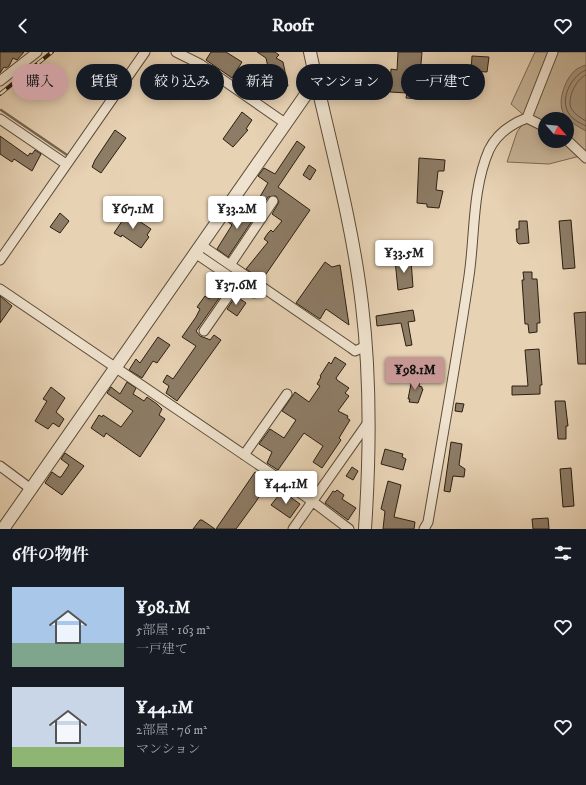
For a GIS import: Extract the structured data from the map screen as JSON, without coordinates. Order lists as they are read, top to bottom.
{
  "north": "bottom right",
  "page": {
    "header": "Roofr",
    "chip": [
      "購入",
      "賃貸",
      "絞り込み",
      "新着",
      "マンション",
      "一戸建て"
    ],
    "price": [
      "¥67.1M",
      "¥33.2M",
      "¥33.5M",
      "¥37.6M",
      "¥98.1M",
      "¥44.1M"
    ],
    "heading": "6件の物件",
    "list": [
      {
        "name": "¥98.1M",
        "note": "5部屋 · 163 m² · 一戸建て"
      },
      {
        "name": "¥44.1M",
        "note": "2部屋 · 76 m² · マンション"
      }
    ]
  }
}
